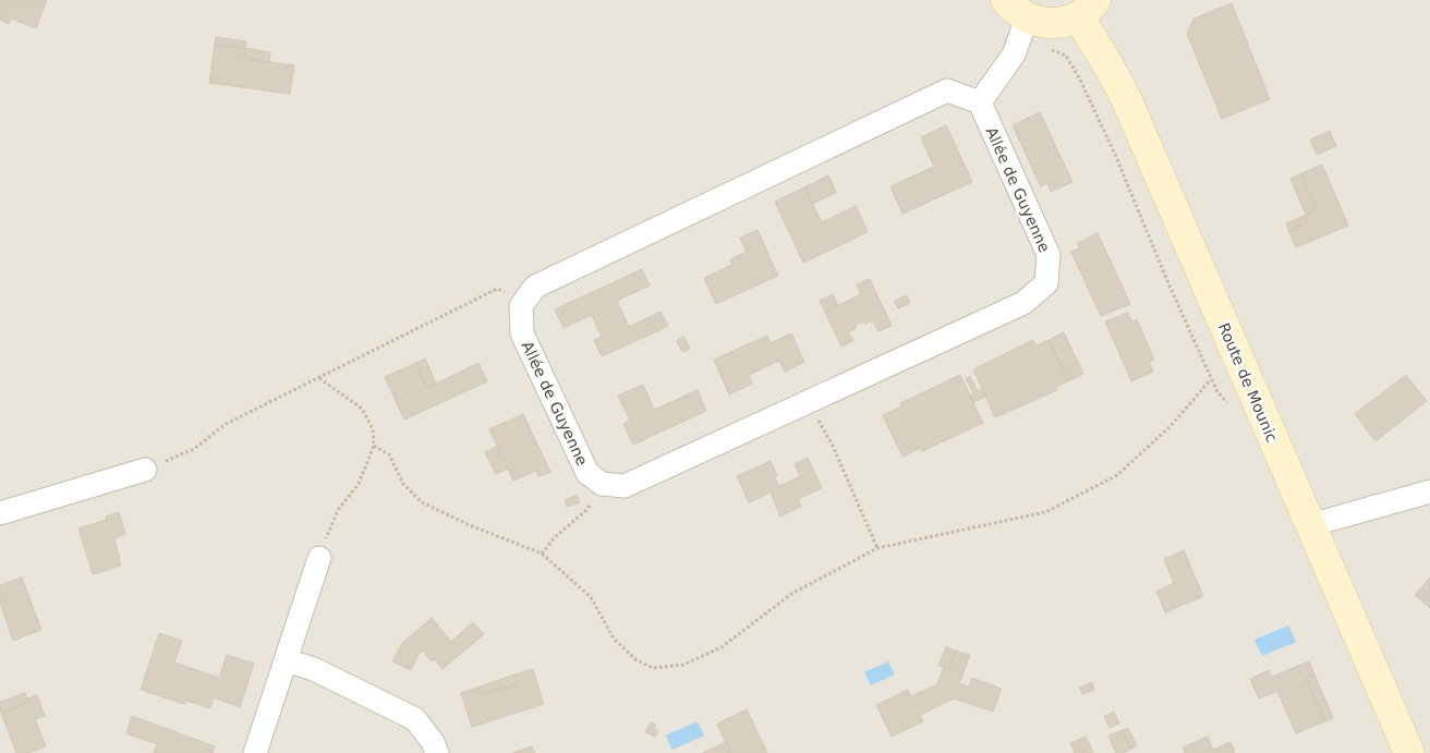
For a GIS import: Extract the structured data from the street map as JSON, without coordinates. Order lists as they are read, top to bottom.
{
  "streets": {
    "main road": ["Route de Mounic"],
    "street": ["Allée de Guyenne"]
  }
}
